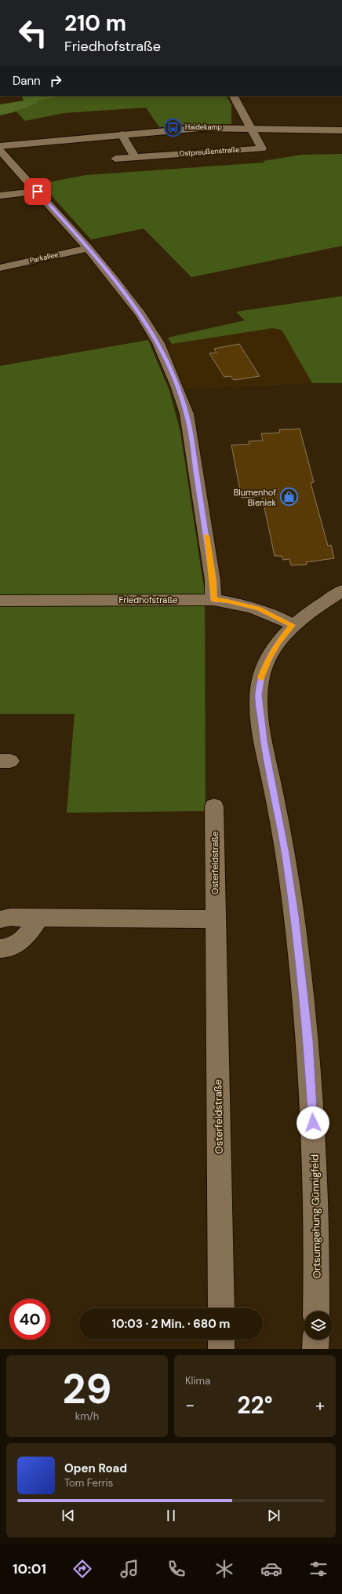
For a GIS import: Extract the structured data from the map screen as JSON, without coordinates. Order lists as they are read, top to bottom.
{
  "streets": {
    "street": [
      "Ostpreußenstraße",
      "Parkallee",
      "Friedhofstraße",
      "Osterfeldstraße",
      "Ortsumgehung Günnigfeld"
    ]
  },
  "crossings": [
    ["Friedhofstraße", "Ortsumgehung Günnigfeld"]
  ],
  "places": {
    "bus stop": ["Haidekamp"],
    "shop": ["Blumenhof Bieniek"]
  },
  "page": {
    "turn": ["210 m", "Friedhofstraße"],
    "then": "Dann",
    "limit": "40",
    "trip": "10:03 · 2 Min. · 680 m",
    "tile": [
      ["29", "km/h"],
      "Klima"
    ],
    "heat": ["−", "22°", "+"],
    "song": ["Open Road", "Tom Ferris"],
    "tabs": "10:01"
  }
}
